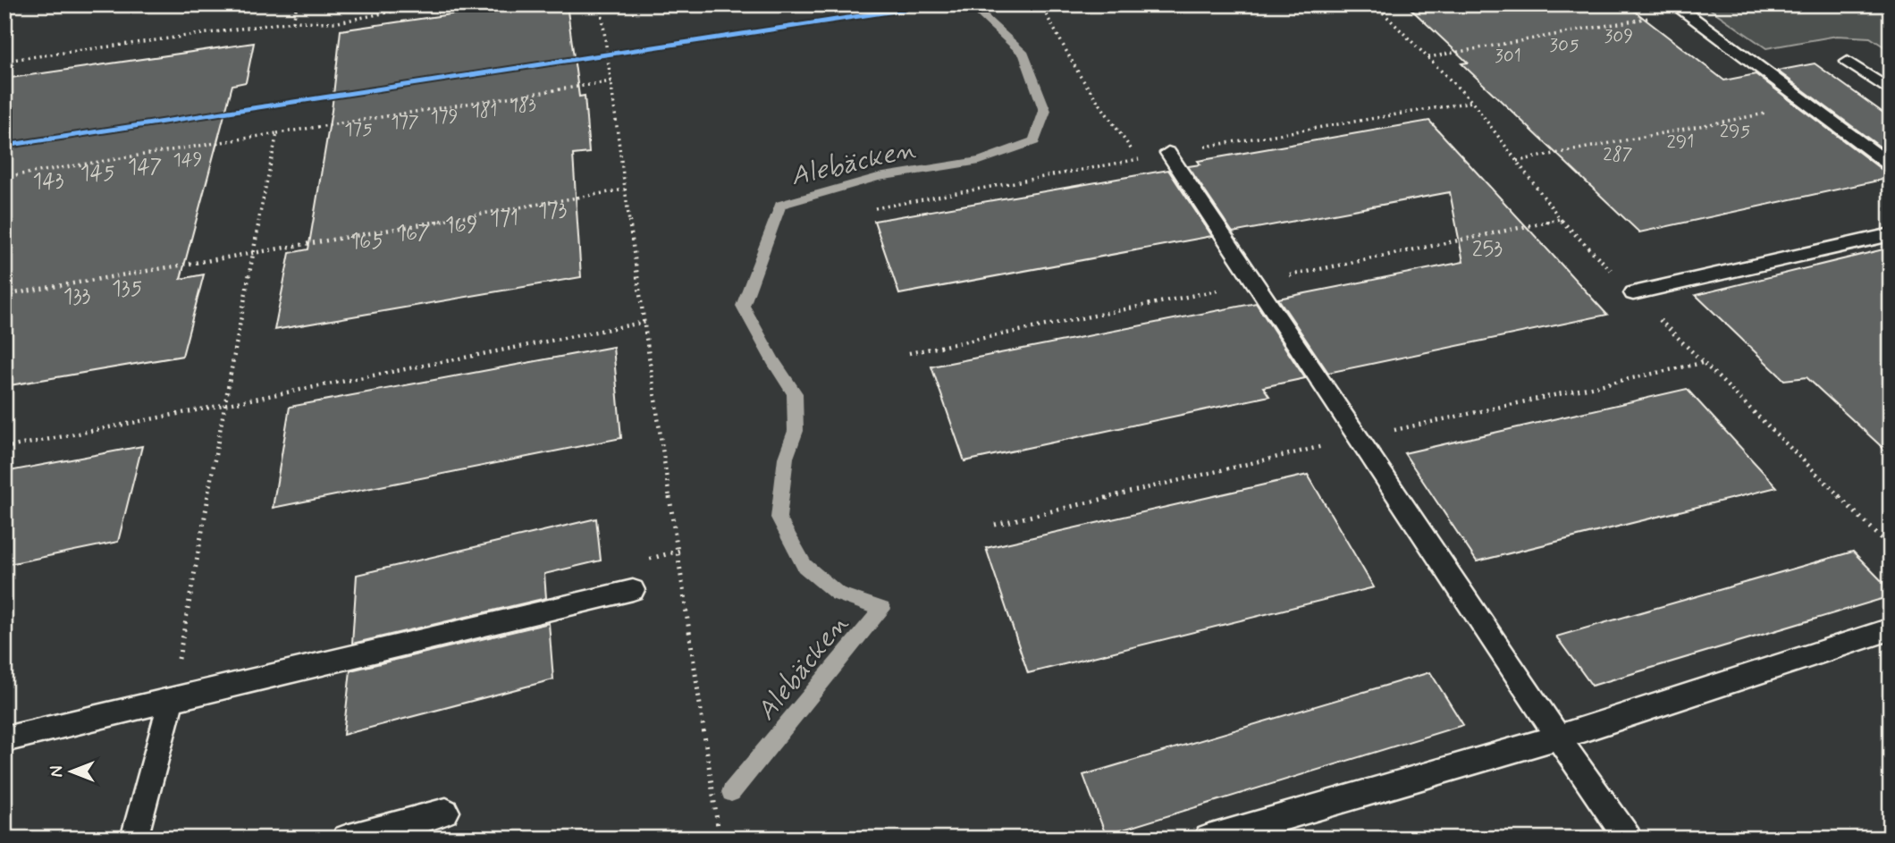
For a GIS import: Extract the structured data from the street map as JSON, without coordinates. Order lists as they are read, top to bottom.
{
  "water": ["Alebäcken"],
  "house_numbers": [
    "309",
    "305",
    "301",
    "183",
    "181",
    "179",
    "177",
    "175",
    "295",
    "291",
    "287",
    "149",
    "147",
    "145",
    "143",
    "173",
    "171",
    "169",
    "167",
    "165",
    "253",
    "135",
    "133"
  ],
  "north": "left"
}
